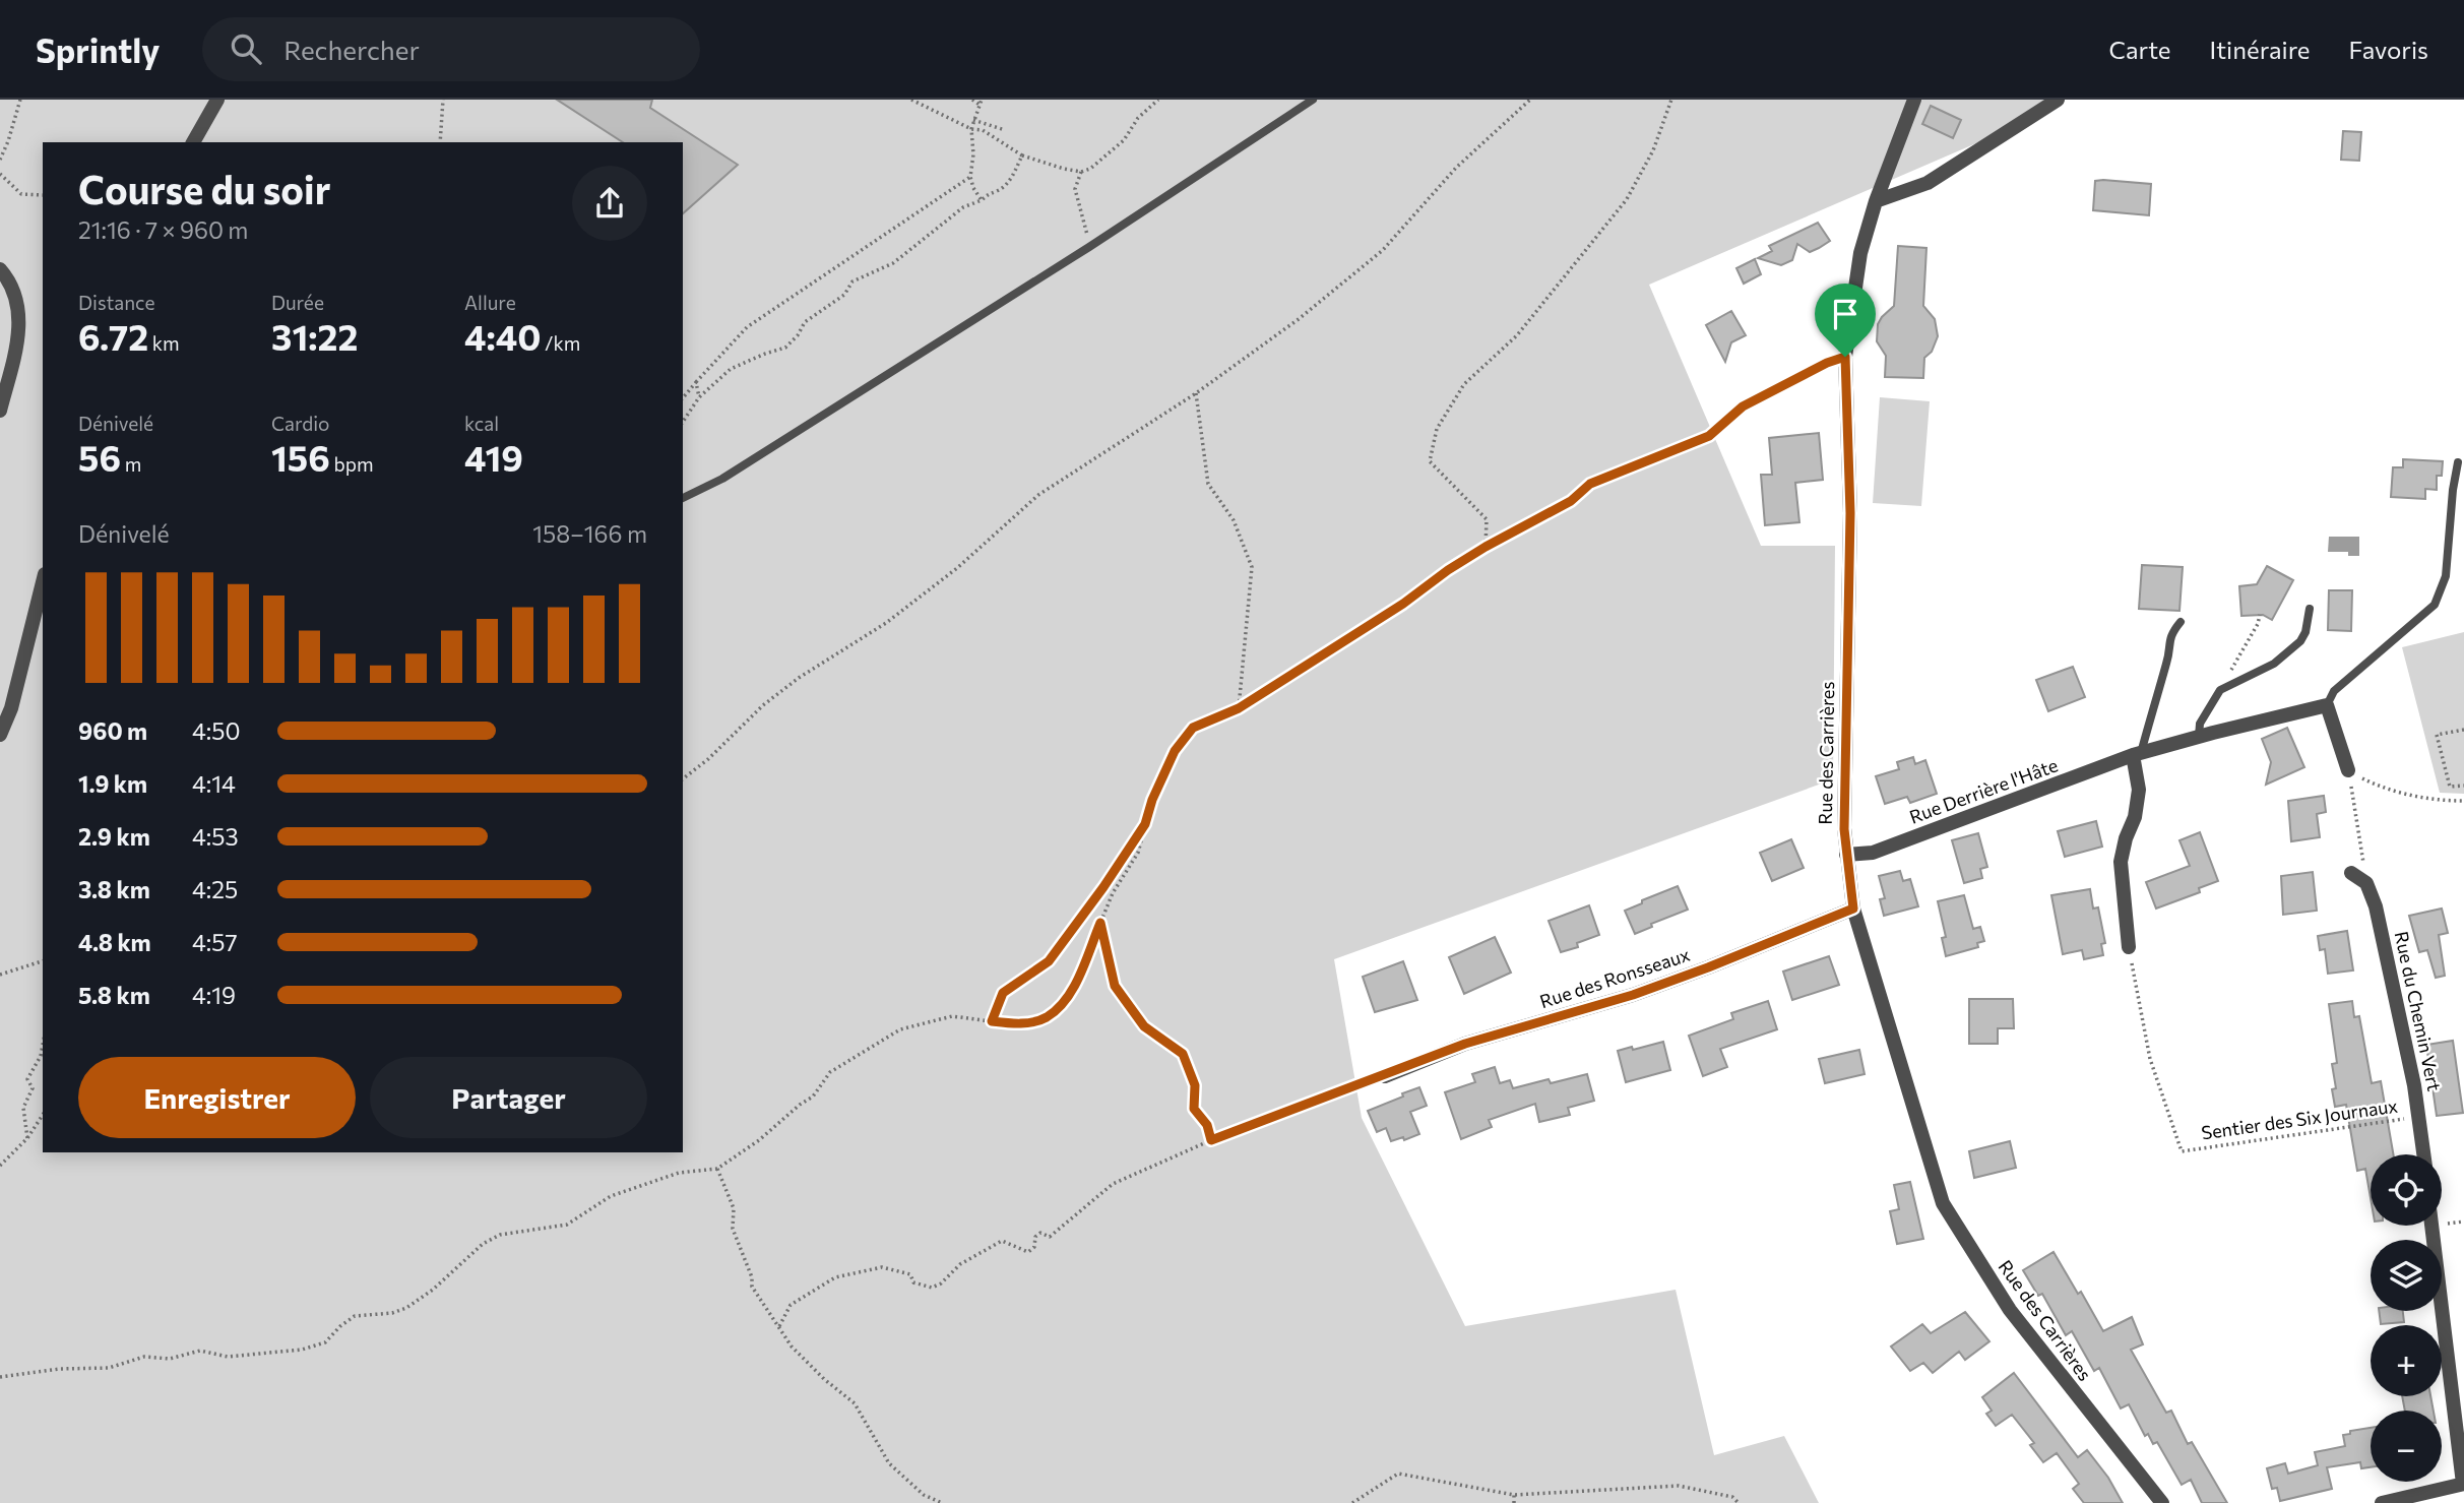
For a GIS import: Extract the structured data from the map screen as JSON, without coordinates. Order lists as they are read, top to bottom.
{
  "streets": {
    "street": [
      "Rue des Carrières",
      "Rue Derrière l'Hâte",
      "Rue des Ronsseaux",
      "Rue du Chemin Vert"
    ],
    "path": ["Sentier des Six Journaux"]
  },
  "crossings": [
    ["Rue des Carrières", "Rue Derrière l'Hâte"],
    ["Rue des Carrières", "Rue des Ronsseaux"],
    ["Rue du Chemin Vert", "Sentier des Six Journaux"]
  ],
  "page": {
    "header": "Sprintly",
    "search": "Rechercher",
    "nav": ["Carte", "Itinéraire", "Favoris"],
    "heading": ["Course du soir", "21:16 · 7 × 960 m"],
    "stats": [
      ["Distance", "6.72 km"],
      ["Durée", "31:22"],
      ["Allure", "4:40 /km"],
      ["Dénivelé", "56 m"],
      ["Cardio", "156 bpm"],
      ["kcal", "419"]
    ],
    "chart": ["Dénivelé", "158–166 m"],
    "list": [
      {
        "name": "960 m",
        "note": "4:50"
      },
      {
        "name": "1.9 km",
        "note": "4:14"
      },
      {
        "name": "2.9 km",
        "note": "4:53"
      },
      {
        "name": "3.8 km",
        "note": "4:25"
      },
      {
        "name": "4.8 km",
        "note": "4:57"
      },
      {
        "name": "5.8 km",
        "note": "4:19"
      }
    ],
    "buttons": ["Enregistrer", "Partager"],
    "map_buttons": ["+", "−"]
  }
}
